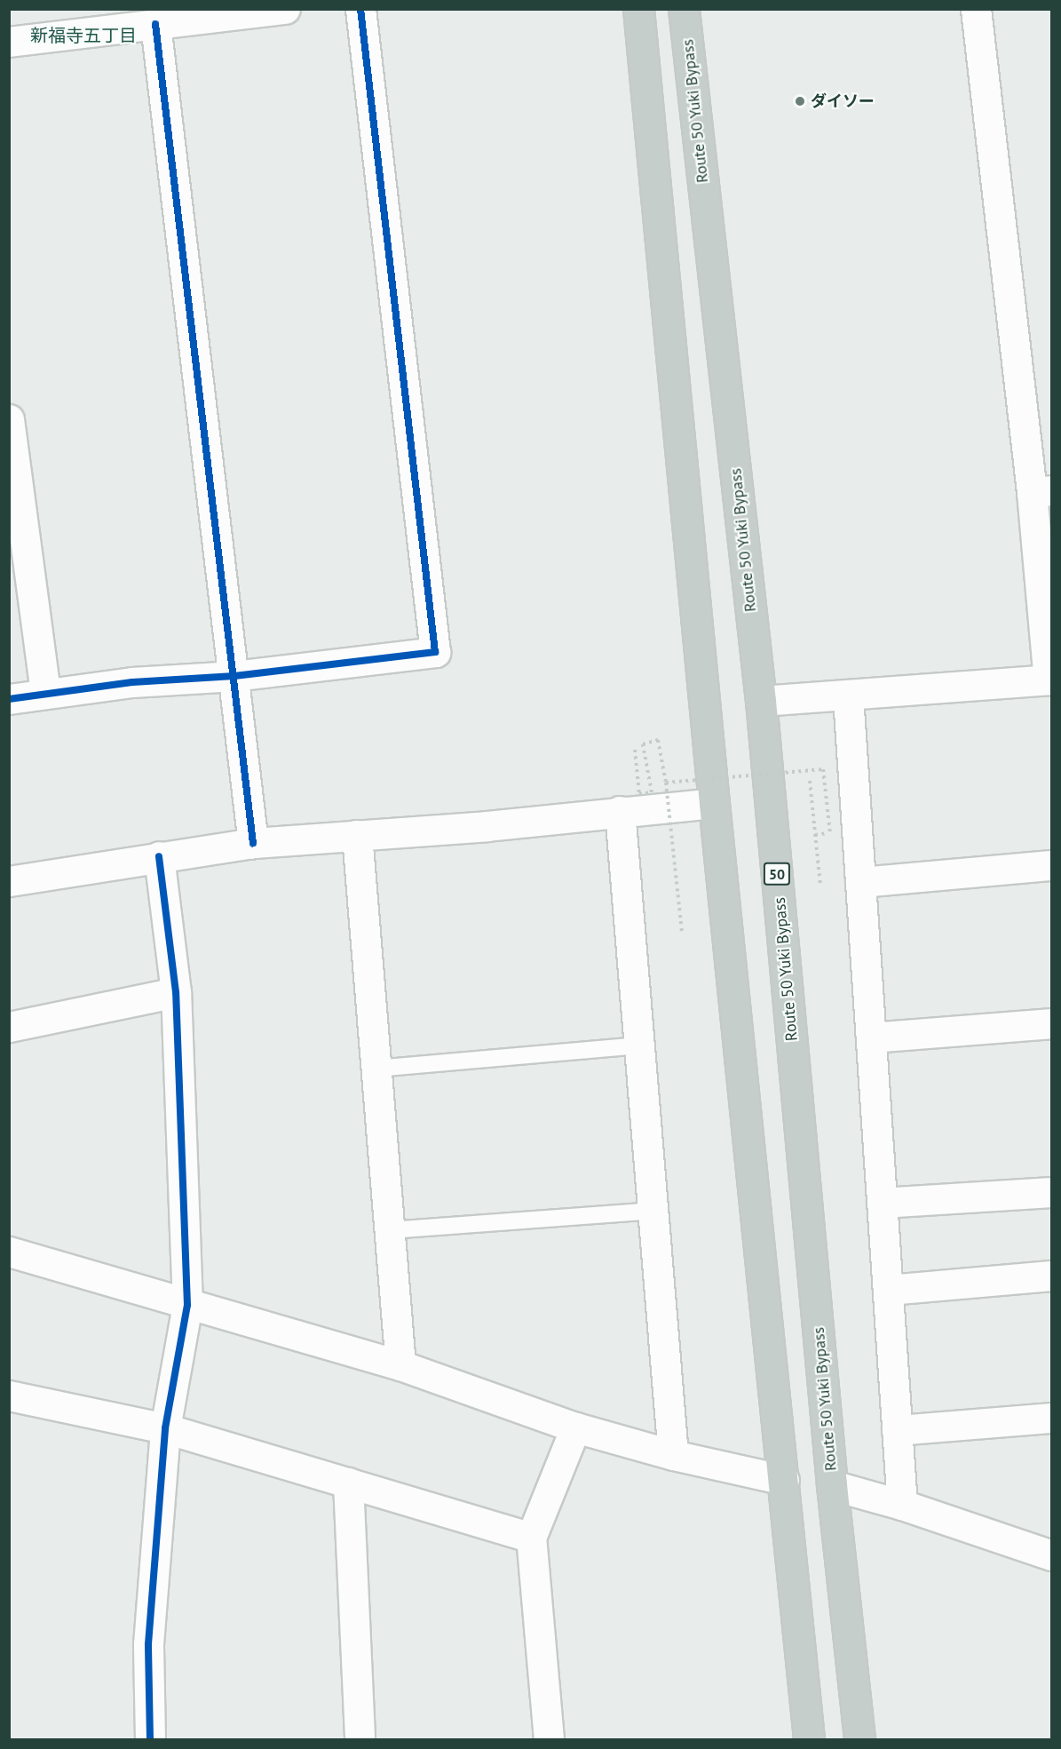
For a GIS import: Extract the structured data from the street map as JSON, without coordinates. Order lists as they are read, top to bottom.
{
  "streets": {
    "highway": ["Route 50 Yuki Bypass", "50"]
  },
  "districts": ["新福寺五丁目"],
  "places": ["ダイソー"]
}
